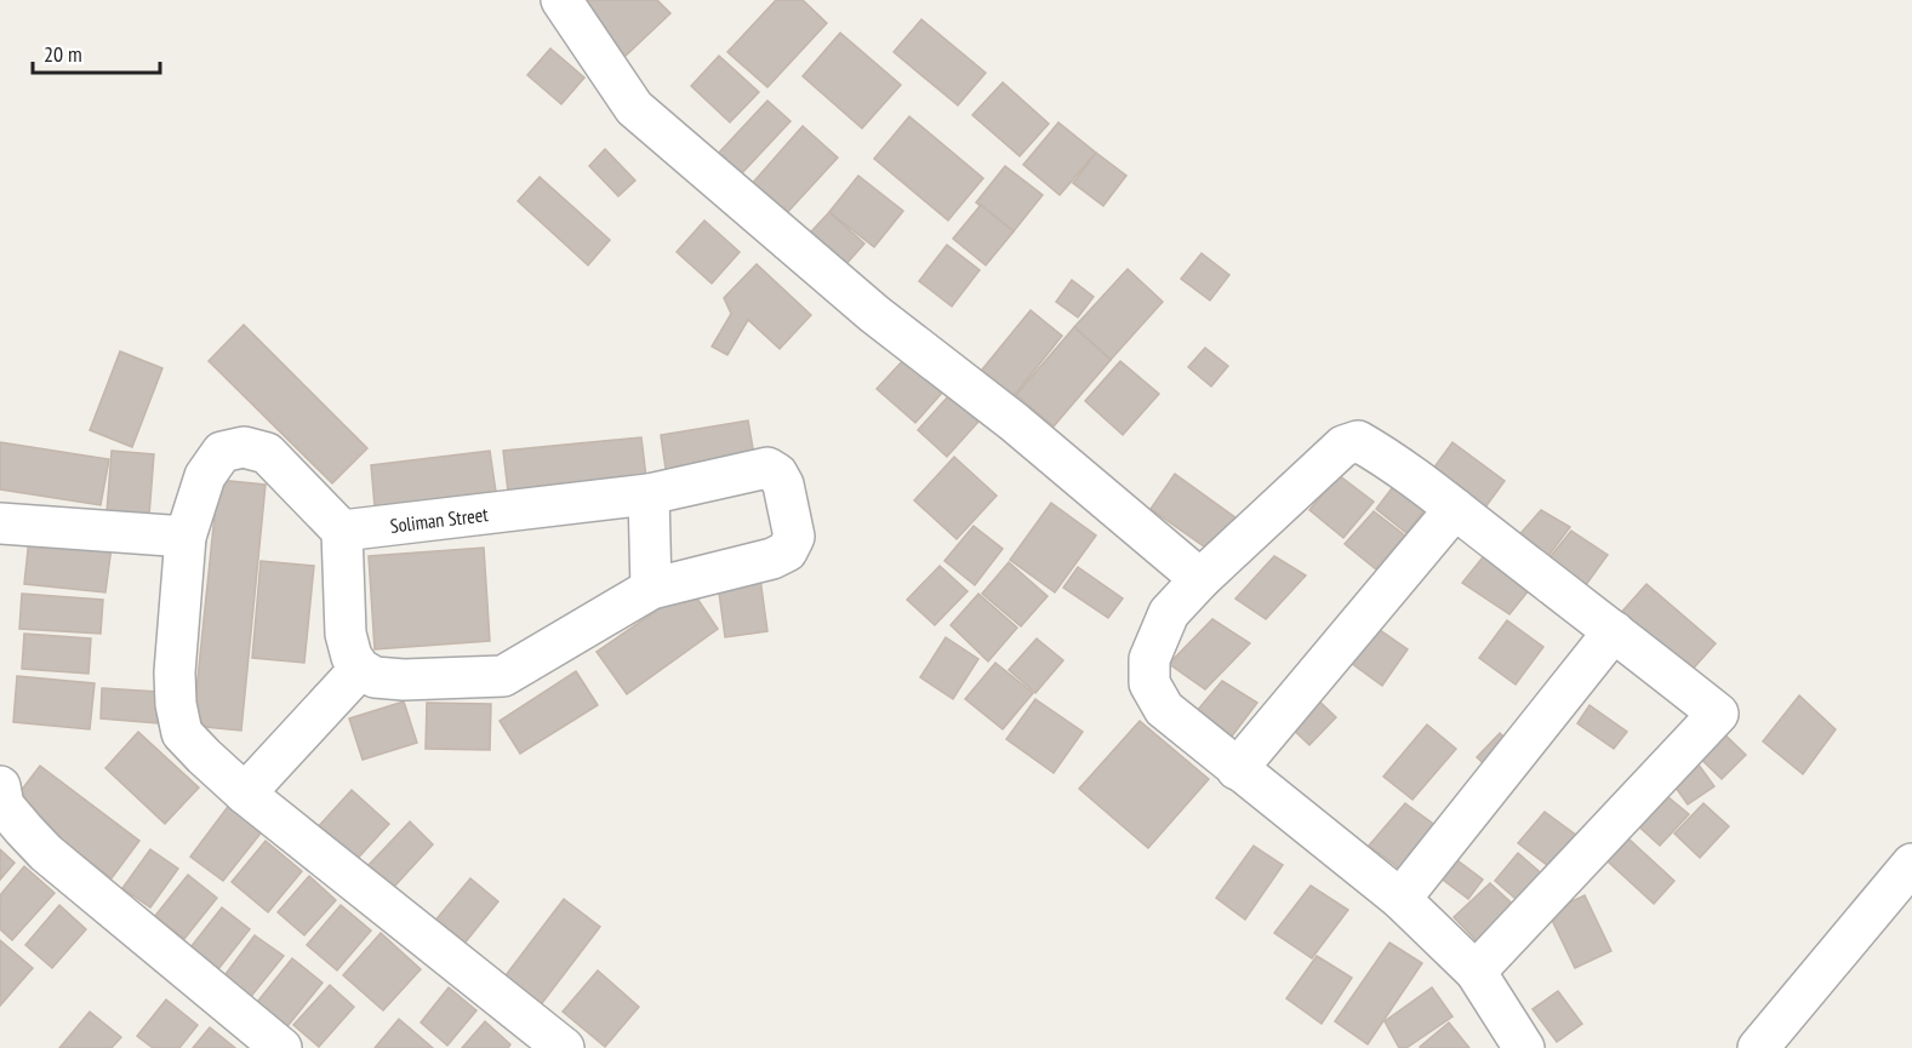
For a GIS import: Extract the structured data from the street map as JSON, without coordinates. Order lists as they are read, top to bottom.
{
  "streets": {
    "street": ["Soliman Street"]
  },
  "scale_bar": "20 m"
}
